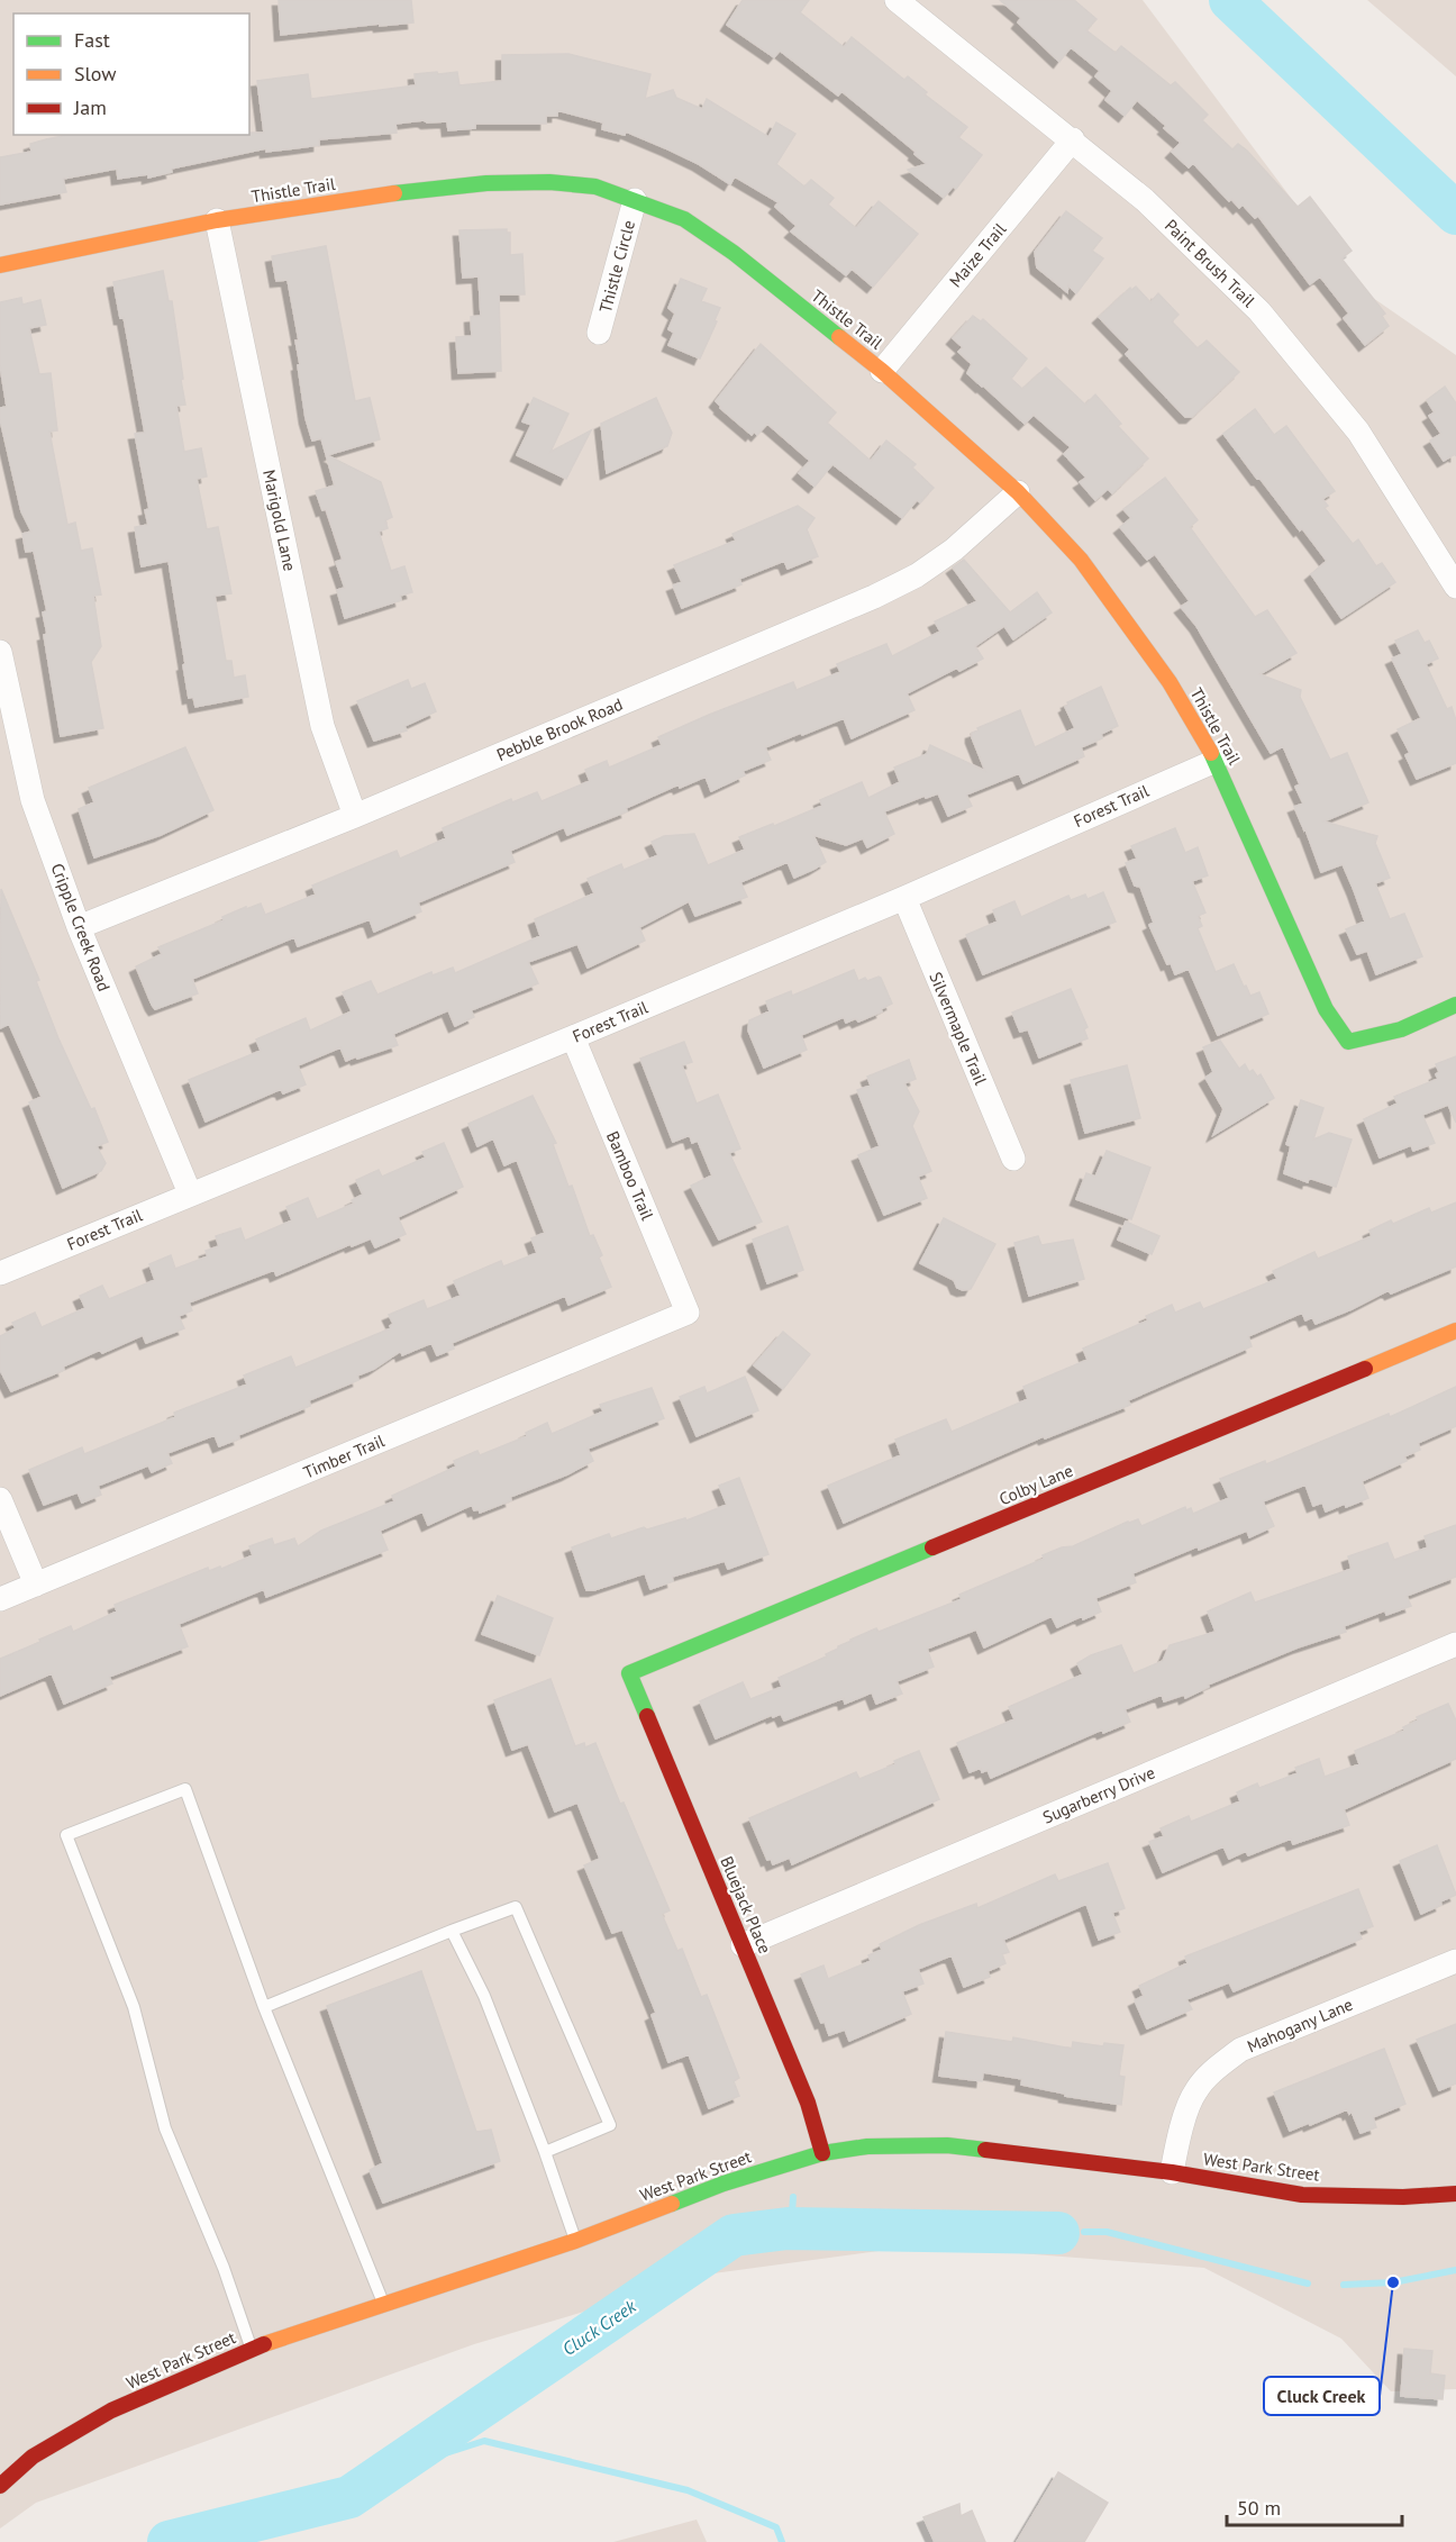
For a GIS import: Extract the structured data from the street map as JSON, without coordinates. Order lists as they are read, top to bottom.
{
  "streets": {
    "street": [
      "Thistle Trail",
      "Maize Trail",
      "Paint Brush Trail",
      "Thistle Circle",
      "Marigold Lane",
      "Pebble Brook Road",
      "Forest Trail",
      "Cripple Creek Road",
      "Silvermaple Trail",
      "Bamboo Trail",
      "Timber Trail",
      "Colby Lane",
      "Sugarberry Drive",
      "Bluejack Place",
      "Mahogany Lane",
      "West Park Street"
    ]
  },
  "crossings": [
    ["Thistle Trail", "Maize Trail"],
    ["Thistle Trail", "Thistle Circle"],
    ["Thistle Trail", "Marigold Lane"],
    ["Thistle Trail", "Pebble Brook Road"],
    ["Thistle Trail", "Forest Trail"],
    ["Maize Trail", "Paint Brush Trail"],
    ["Marigold Lane", "Pebble Brook Road"],
    ["Pebble Brook Road", "Cripple Creek Road"],
    ["Forest Trail", "Cripple Creek Road"],
    ["Forest Trail", "Silvermaple Trail"],
    ["Forest Trail", "Bamboo Trail"],
    ["Bamboo Trail", "Timber Trail"],
    ["Colby Lane", "Bluejack Place"],
    ["Sugarberry Drive", "Bluejack Place"],
    ["Bluejack Place", "West Park Street"],
    ["Mahogany Lane", "West Park Street"]
  ],
  "water": ["Cluck Creek"],
  "places": ["Cluck Creek"],
  "legend": ["Fast", "Slow", "Jam"],
  "scale_bar": "50 m"
}
